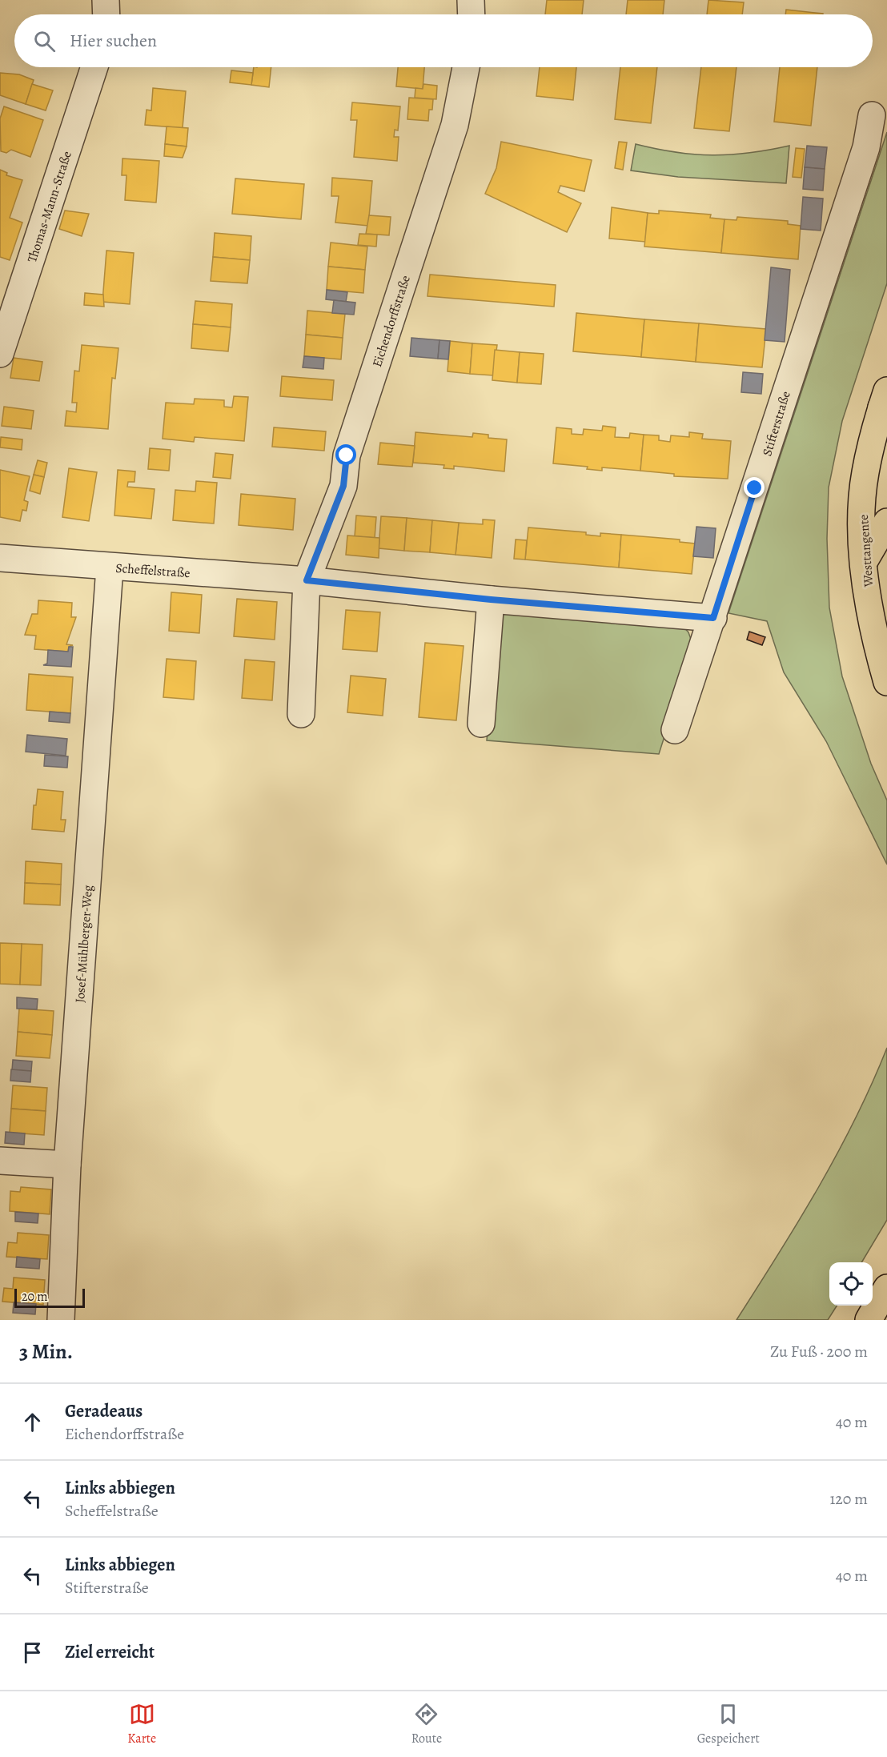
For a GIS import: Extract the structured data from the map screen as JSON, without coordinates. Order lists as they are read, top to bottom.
{
  "streets": {
    "main road": ["Westtangente"],
    "street": [
      "Thomas-Mann-Straße",
      "Eichendorffstraße",
      "Stifterstraße",
      "Scheffelstraße",
      "Josef-Mühlberger-Weg"
    ]
  },
  "crossings": [
    ["Eichendorffstraße", "Scheffelstraße"],
    ["Stifterstraße", "Scheffelstraße"],
    ["Scheffelstraße", "Josef-Mühlberger-Weg"]
  ],
  "scale_bar": "20 m",
  "page": {
    "search": "Hier suchen",
    "scale": "20 m",
    "heading": ["3 Min.", "Zu Fuß · 200 m"],
    "list": [
      ["Geradeaus", "Eichendorffstraße", "40 m"],
      ["Links abbiegen", "Scheffelstraße", "120 m"],
      ["Links abbiegen", "Stifterstraße", "40 m"],
      "Ziel erreicht"
    ],
    "nav": ["Karte", "Route", "Gespeichert"]
  }
}
